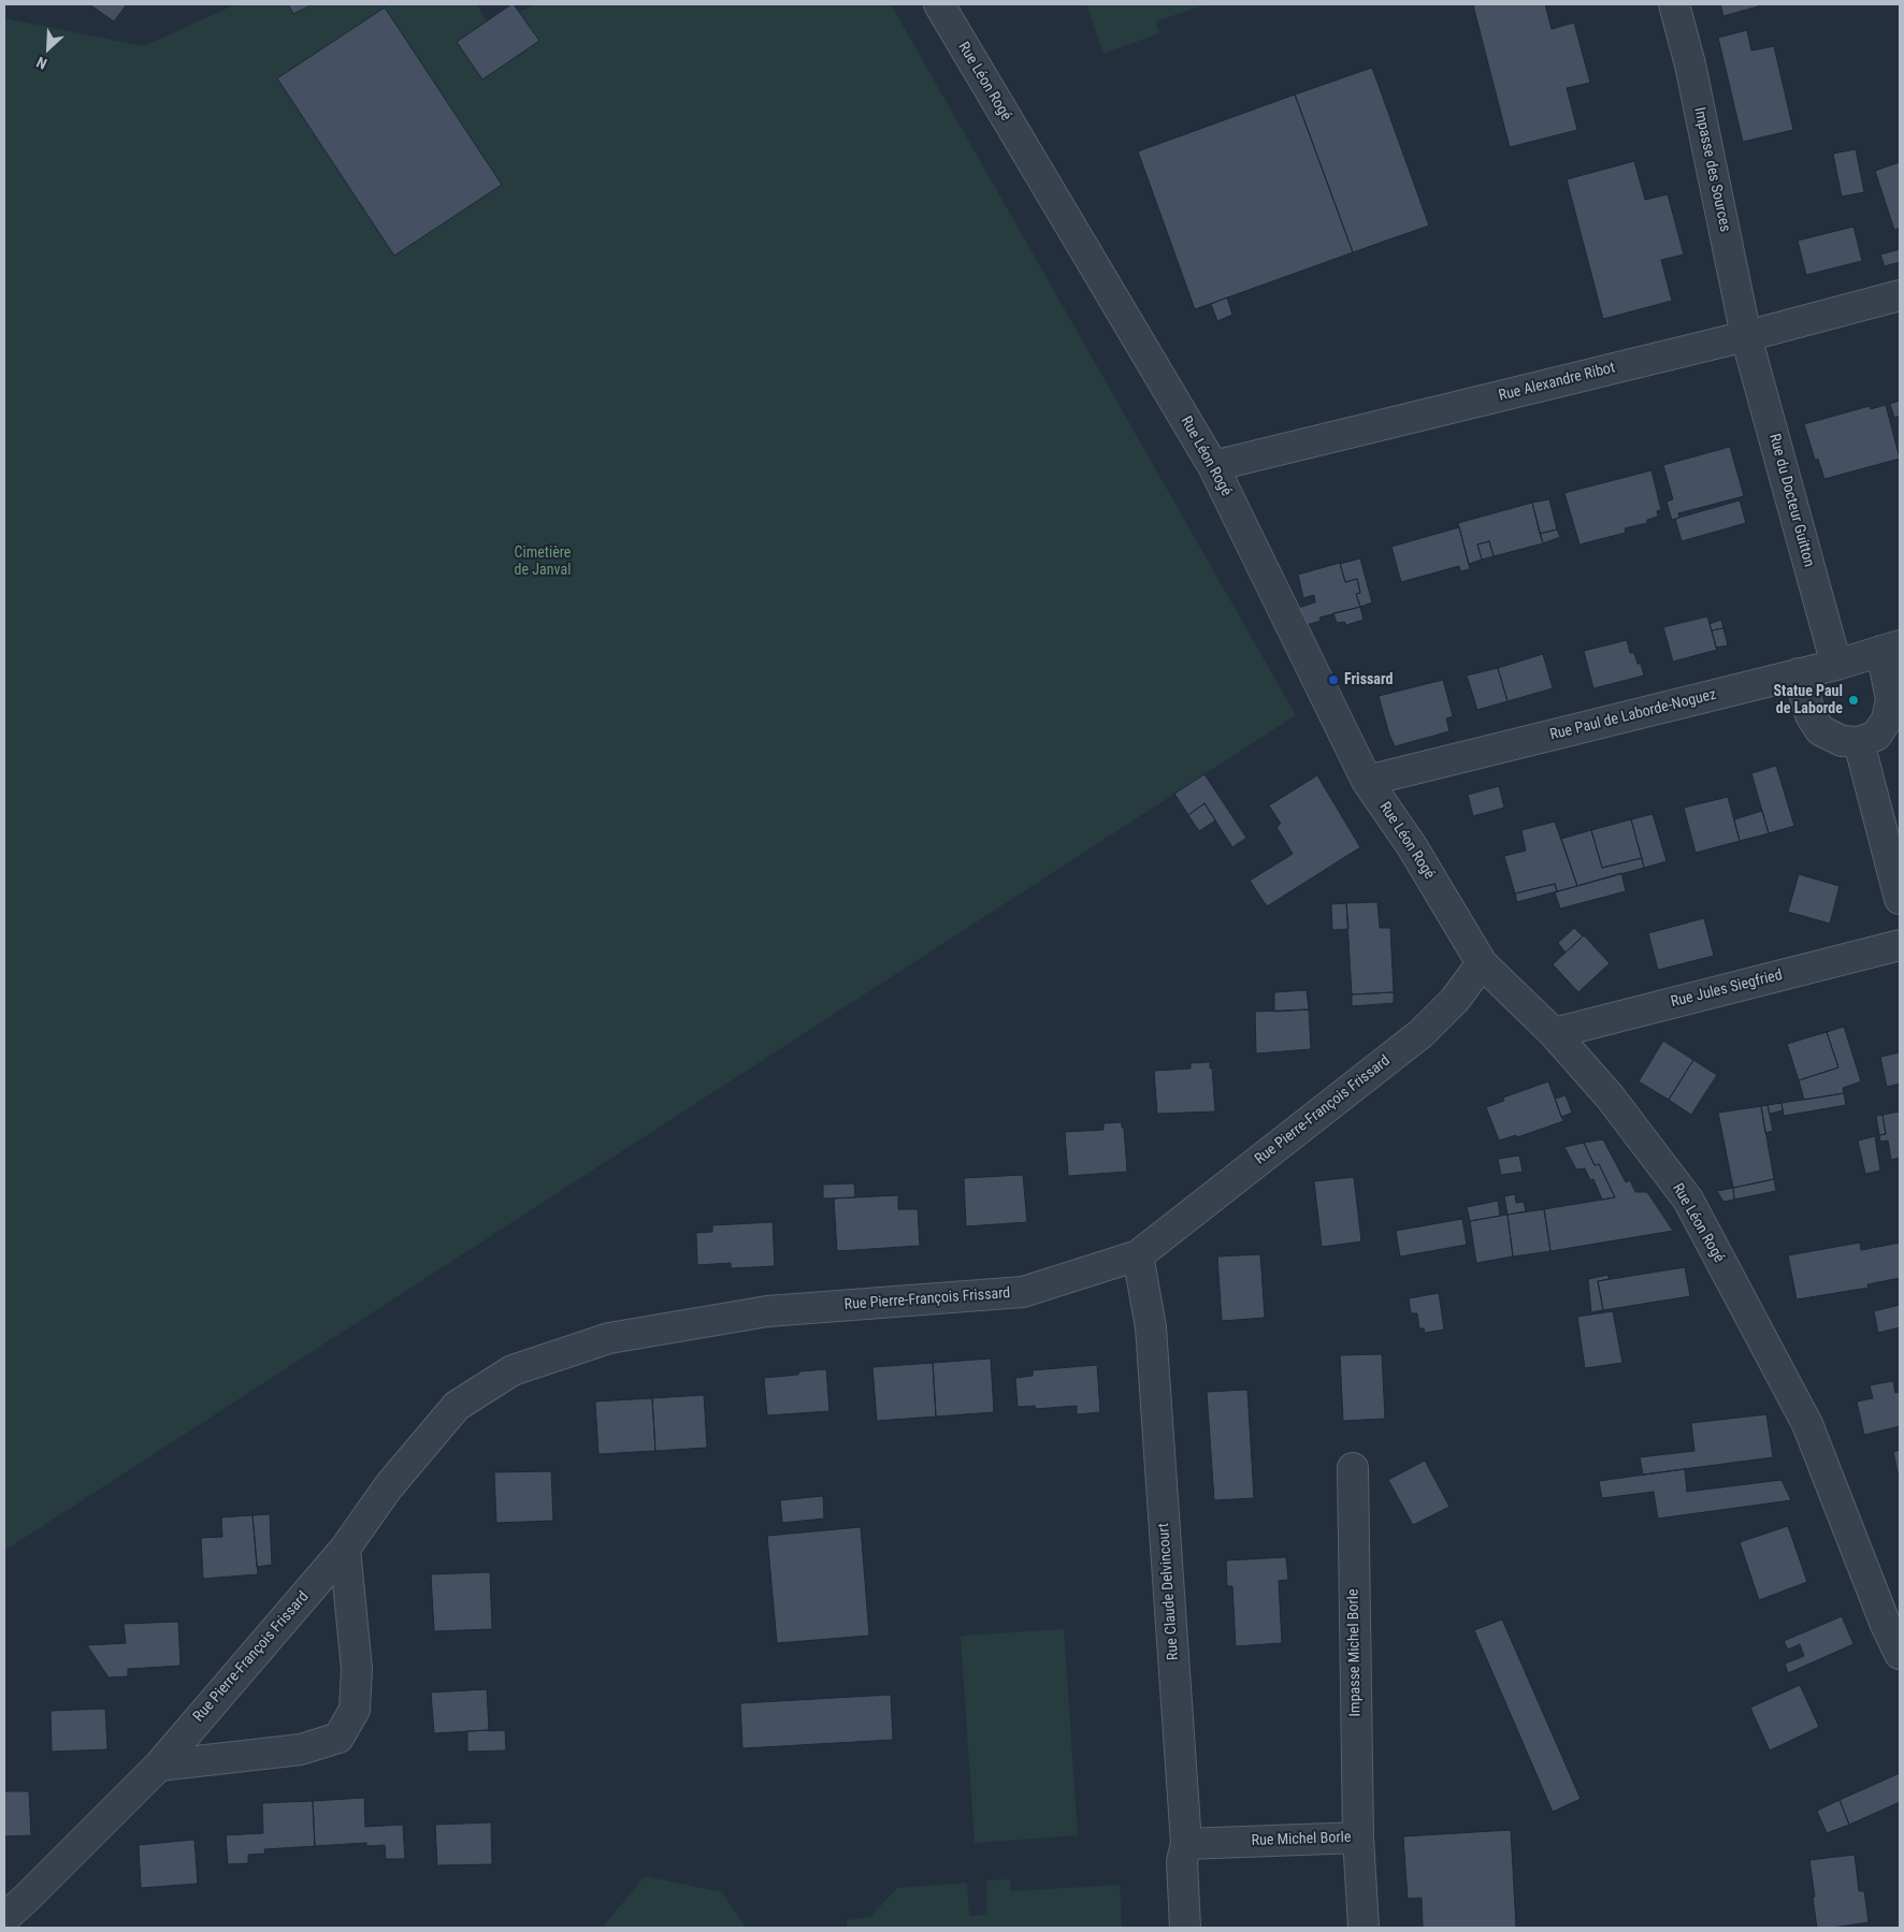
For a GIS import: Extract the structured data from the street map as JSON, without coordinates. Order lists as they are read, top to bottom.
{
  "streets": {
    "street": [
      "Rue Léon Rogé",
      "Impasse des Sources",
      "Rue Alexandre Ribot",
      "Rue du Docteur Guitton",
      "Rue Paul de Laborde-Noguez",
      "Rue Jules Siegfried",
      "Rue Pierre-François Frissard",
      "Rue Claude Delvincourt",
      "Impasse Michel Borle",
      "Rue Michel Borle"
    ]
  },
  "crossings": [
    ["Rue Léon Rogé", "Rue Alexandre Ribot"],
    ["Rue Léon Rogé", "Rue Paul de Laborde-Noguez"],
    ["Rue Léon Rogé", "Rue Jules Siegfried"],
    ["Rue Léon Rogé", "Rue Pierre-François Frissard"],
    ["Impasse des Sources", "Rue Alexandre Ribot"],
    ["Impasse des Sources", "Rue du Docteur Guitton"],
    ["Rue Alexandre Ribot", "Rue du Docteur Guitton"],
    ["Rue du Docteur Guitton", "Rue Paul de Laborde-Noguez"],
    ["Rue Pierre-François Frissard", "Rue Claude Delvincourt"],
    ["Rue Claude Delvincourt", "Rue Michel Borle"],
    ["Impasse Michel Borle", "Rue Michel Borle"]
  ],
  "parks": ["Cimetière de Janval"],
  "places": ["Frissard", "Statue Paul de Laborde"],
  "north": "bottom left"
}
